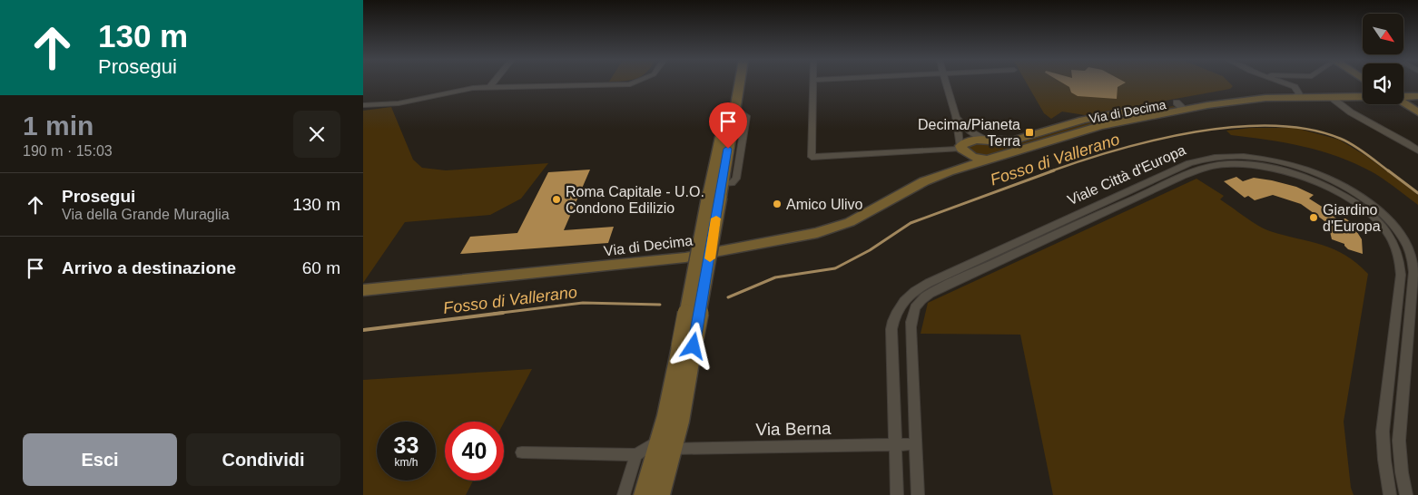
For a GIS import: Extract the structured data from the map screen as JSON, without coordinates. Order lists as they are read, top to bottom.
{
  "streets": {
    "street": ["Via di Decima", "Viale Città d'Europa", "Via Berna"]
  },
  "crossings": [
    ["Viale Città d'Europa", "Via Berna"]
  ],
  "water": ["Fosso di Vallerano"],
  "places": {
    "transit": ["Decima/Pianeta Terra"],
    "other": ["Roma Capitale - U.O. Condono Edilizio", "Amico Ulivo", "Giardino d'Europa"]
  },
  "north": "bottom right",
  "page": {
    "turn": ["130 m", "Prosegui"],
    "heading": ["1 min", "190 m · 15:03"],
    "list": [
      {
        "name": "Prosegui",
        "note": "Via della Grande Muraglia",
        "value": "130 m"
      },
      {
        "name": "Arrivo a destinazione",
        "value": "60 m"
      }
    ],
    "speed": "33 km/h",
    "limit": "40",
    "buttons": ["Esci", "Condividi"]
  }
}
